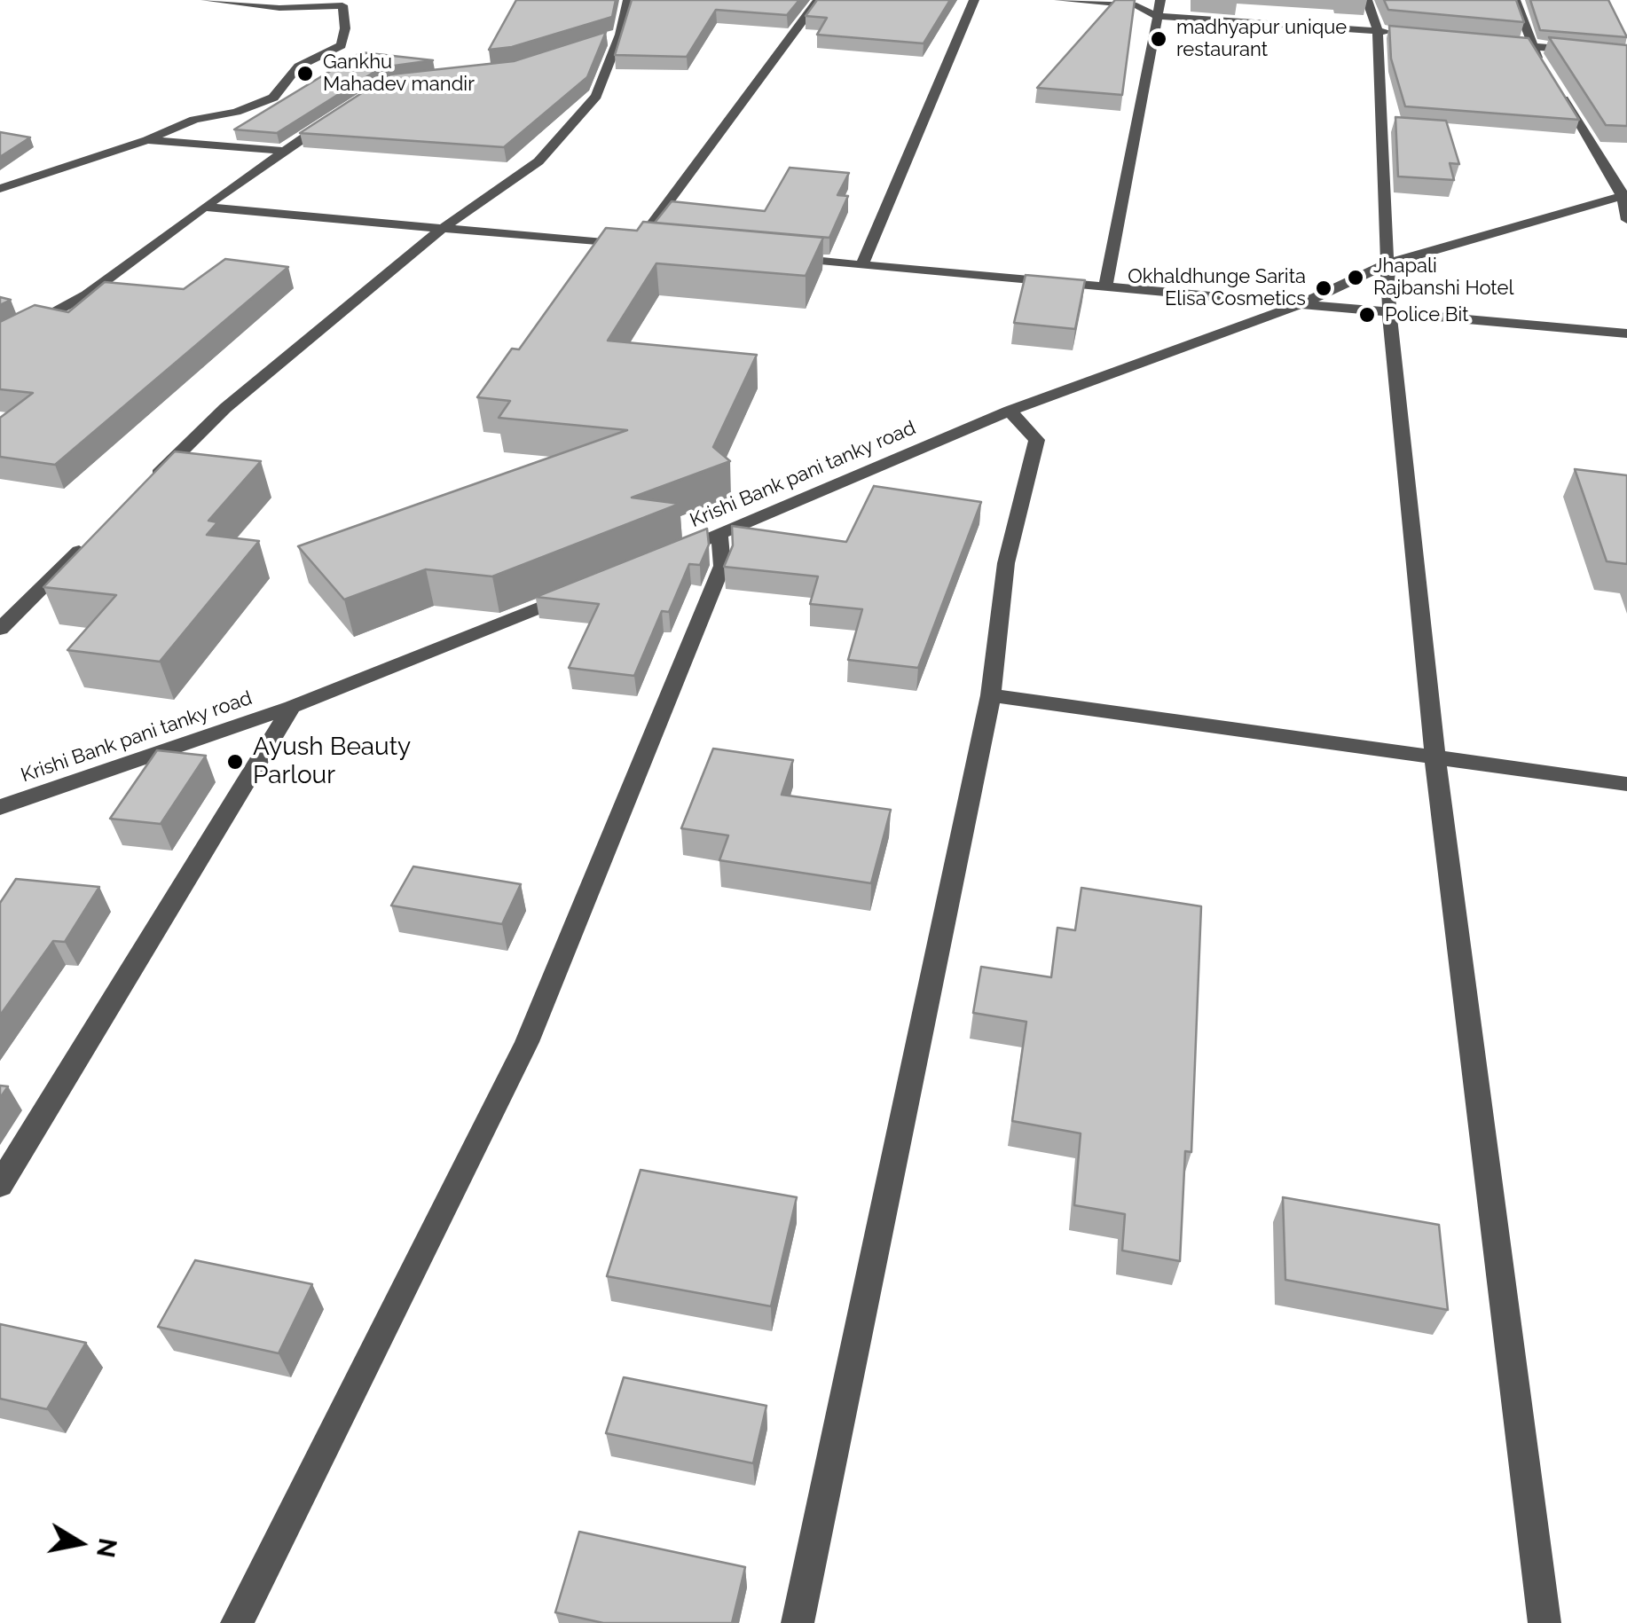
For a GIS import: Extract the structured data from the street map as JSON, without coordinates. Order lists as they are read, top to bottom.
{
  "streets": {
    "street": ["Krishi Bank pani tanky road"]
  },
  "places": [
    "madhyapur unique restaurant",
    "Gankhu Mahadev mandir",
    "Jhapali Rajbanshi Hotel",
    "Okhaldhunge Sarita Elisa Cosmetics",
    "Police Bit",
    "Ayush Beauty Parlour"
  ],
  "north": "right"
}
